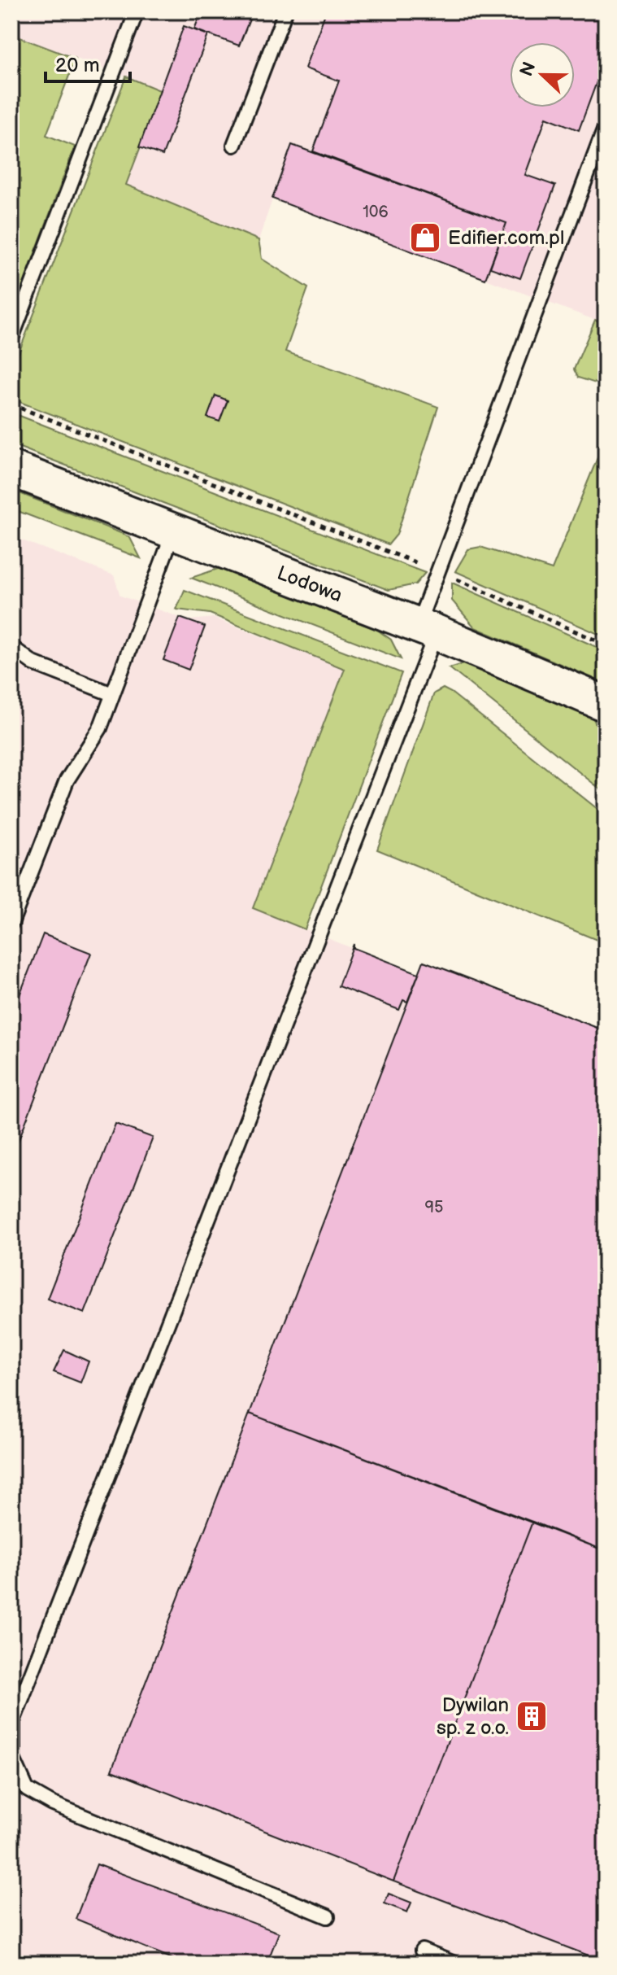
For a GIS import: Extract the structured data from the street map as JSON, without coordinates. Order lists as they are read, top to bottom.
{
  "streets": {
    "street": ["Lodowa"]
  },
  "places": {
    "shop": ["Edifier.com.pl"],
    "building": ["Dywilan sp. z o.o."]
  },
  "house_numbers": ["106", "95"],
  "scale_bar": "20 m",
  "north": "left"
}
